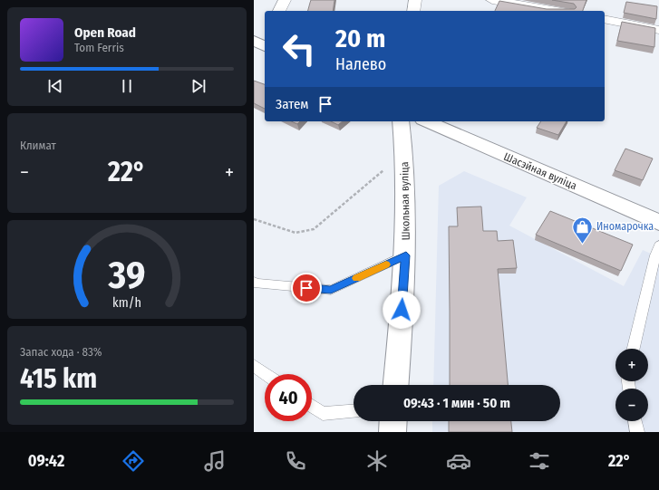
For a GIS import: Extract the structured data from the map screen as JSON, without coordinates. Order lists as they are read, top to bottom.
{
  "streets": {
    "street": ["Шасэйная вуліца", "Школьная вуліца"]
  },
  "places": {
    "shop": ["Иномарочка"]
  },
  "page": {
    "turn": ["20 m", "Налево"],
    "song": ["Open Road", "Tom Ferris"],
    "then": "Затем",
    "tile": [
      "Климат",
      ["Запас хода · 83%", "415 km"]
    ],
    "heat": ["−", "22°", "+"],
    "map_buttons": ["+", "−"],
    "limit": "40",
    "trip": "09:43 · 1 мин · 50 m",
    "tabs": ["09:42", "22°"],
    "gauge": ["39", "km/h"]
  }
}
